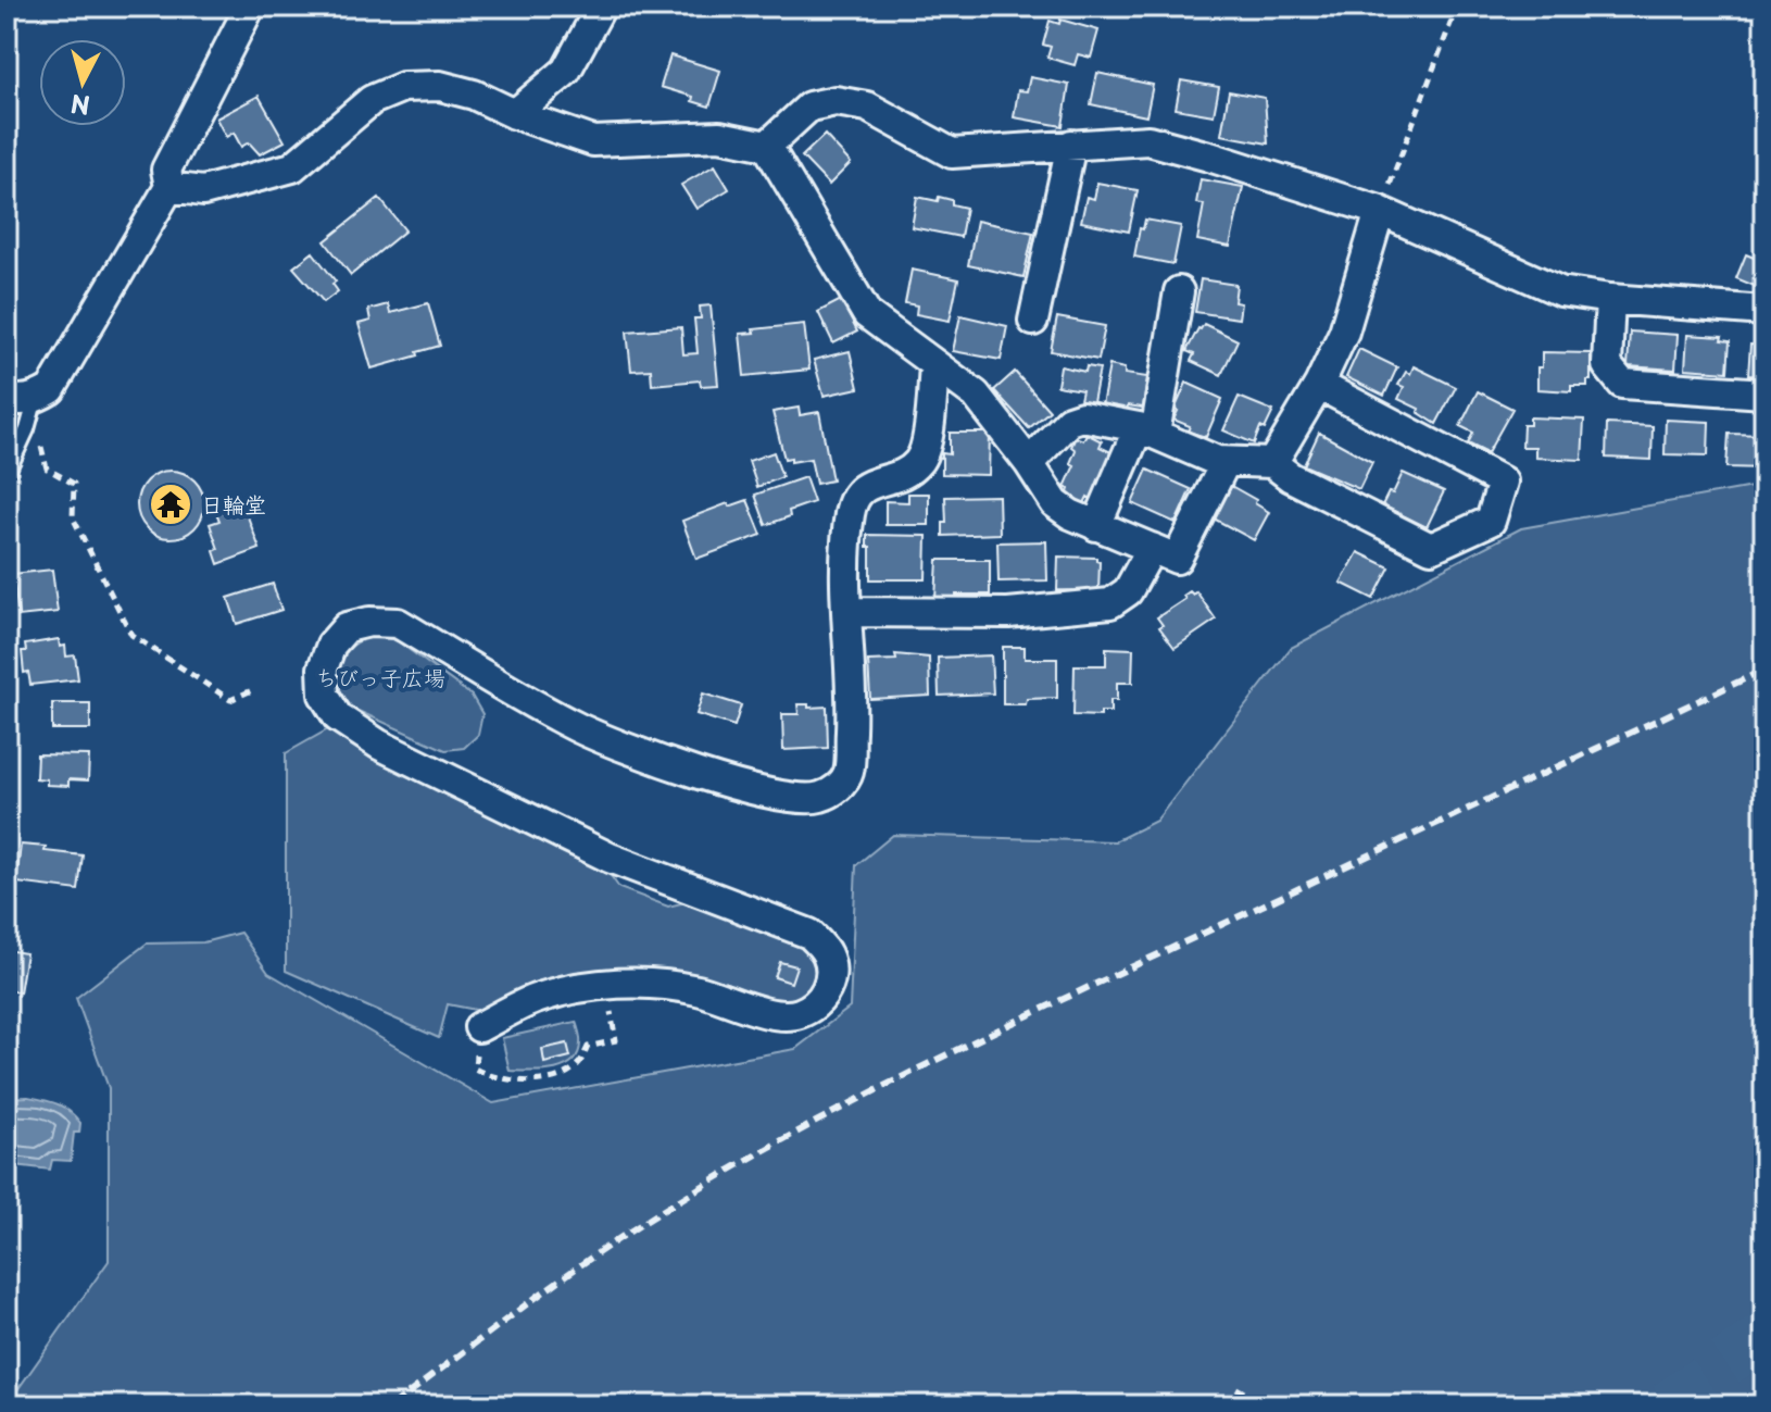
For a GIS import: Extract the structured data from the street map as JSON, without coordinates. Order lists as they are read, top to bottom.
{
  "parks": ["ちびっ子広場"],
  "places": {
    "temple": ["日輪堂"]
  },
  "north": "bottom"
}
